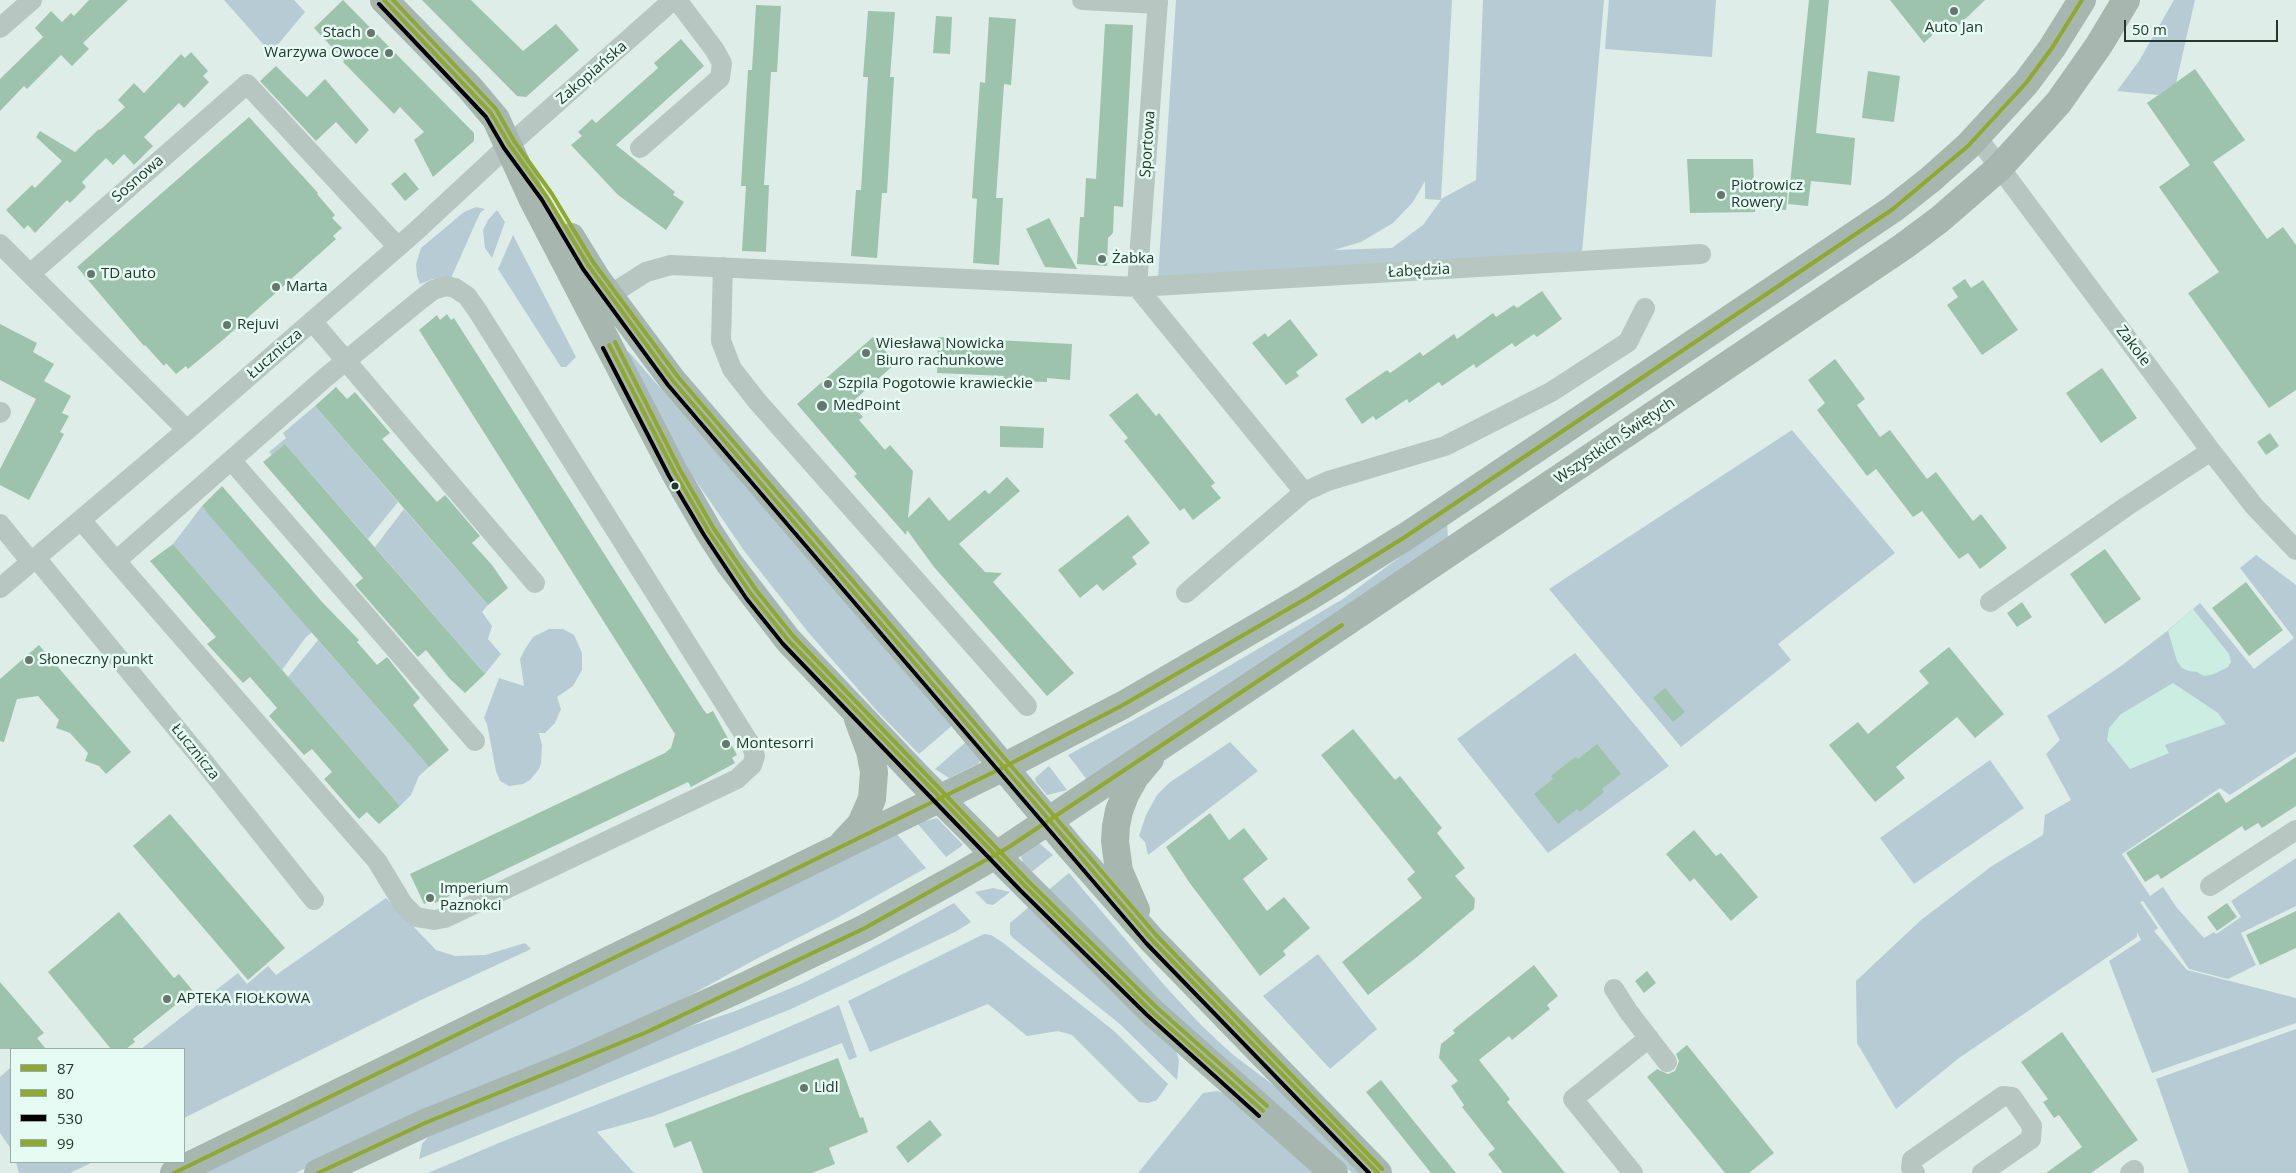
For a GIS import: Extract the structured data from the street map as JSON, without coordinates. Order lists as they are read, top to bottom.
{
  "streets": {
    "street": [
      "Zakopiańska",
      "Sportowa",
      "Sosnowa",
      "Łabędzia",
      "Zakole",
      "Łucznicza",
      "Wszystkich Świętych"
    ]
  },
  "crossings": [
    ["Zakopiańska", "Łucznicza"],
    ["Sportowa", "Łabędzia"],
    ["Sosnowa", "Łucznicza"],
    ["Zakole", "Wszystkich Świętych"]
  ],
  "places": [
    "Auto Jan",
    "Stach",
    "Warzywa Owoce",
    "Piotrowicz Rowery",
    "Żabka",
    "TD auto",
    "Marta",
    "Rejuvi",
    "Wiesława Nowicka Biuro rachunkowe",
    "Szpila Pogotowie krawieckie",
    "MedPoint",
    "Słoneczny punkt",
    "Montesorri",
    "Imperium Paznokci",
    "APTEKA FIOŁKOWA",
    "Lidl"
  ],
  "lines": [
    "transit line 87",
    "transit line 80",
    "transit line 99",
    "transit line 530"
  ],
  "legend": [
    "87",
    "80",
    "530",
    "99"
  ],
  "scale_bar": "50 m"
}
